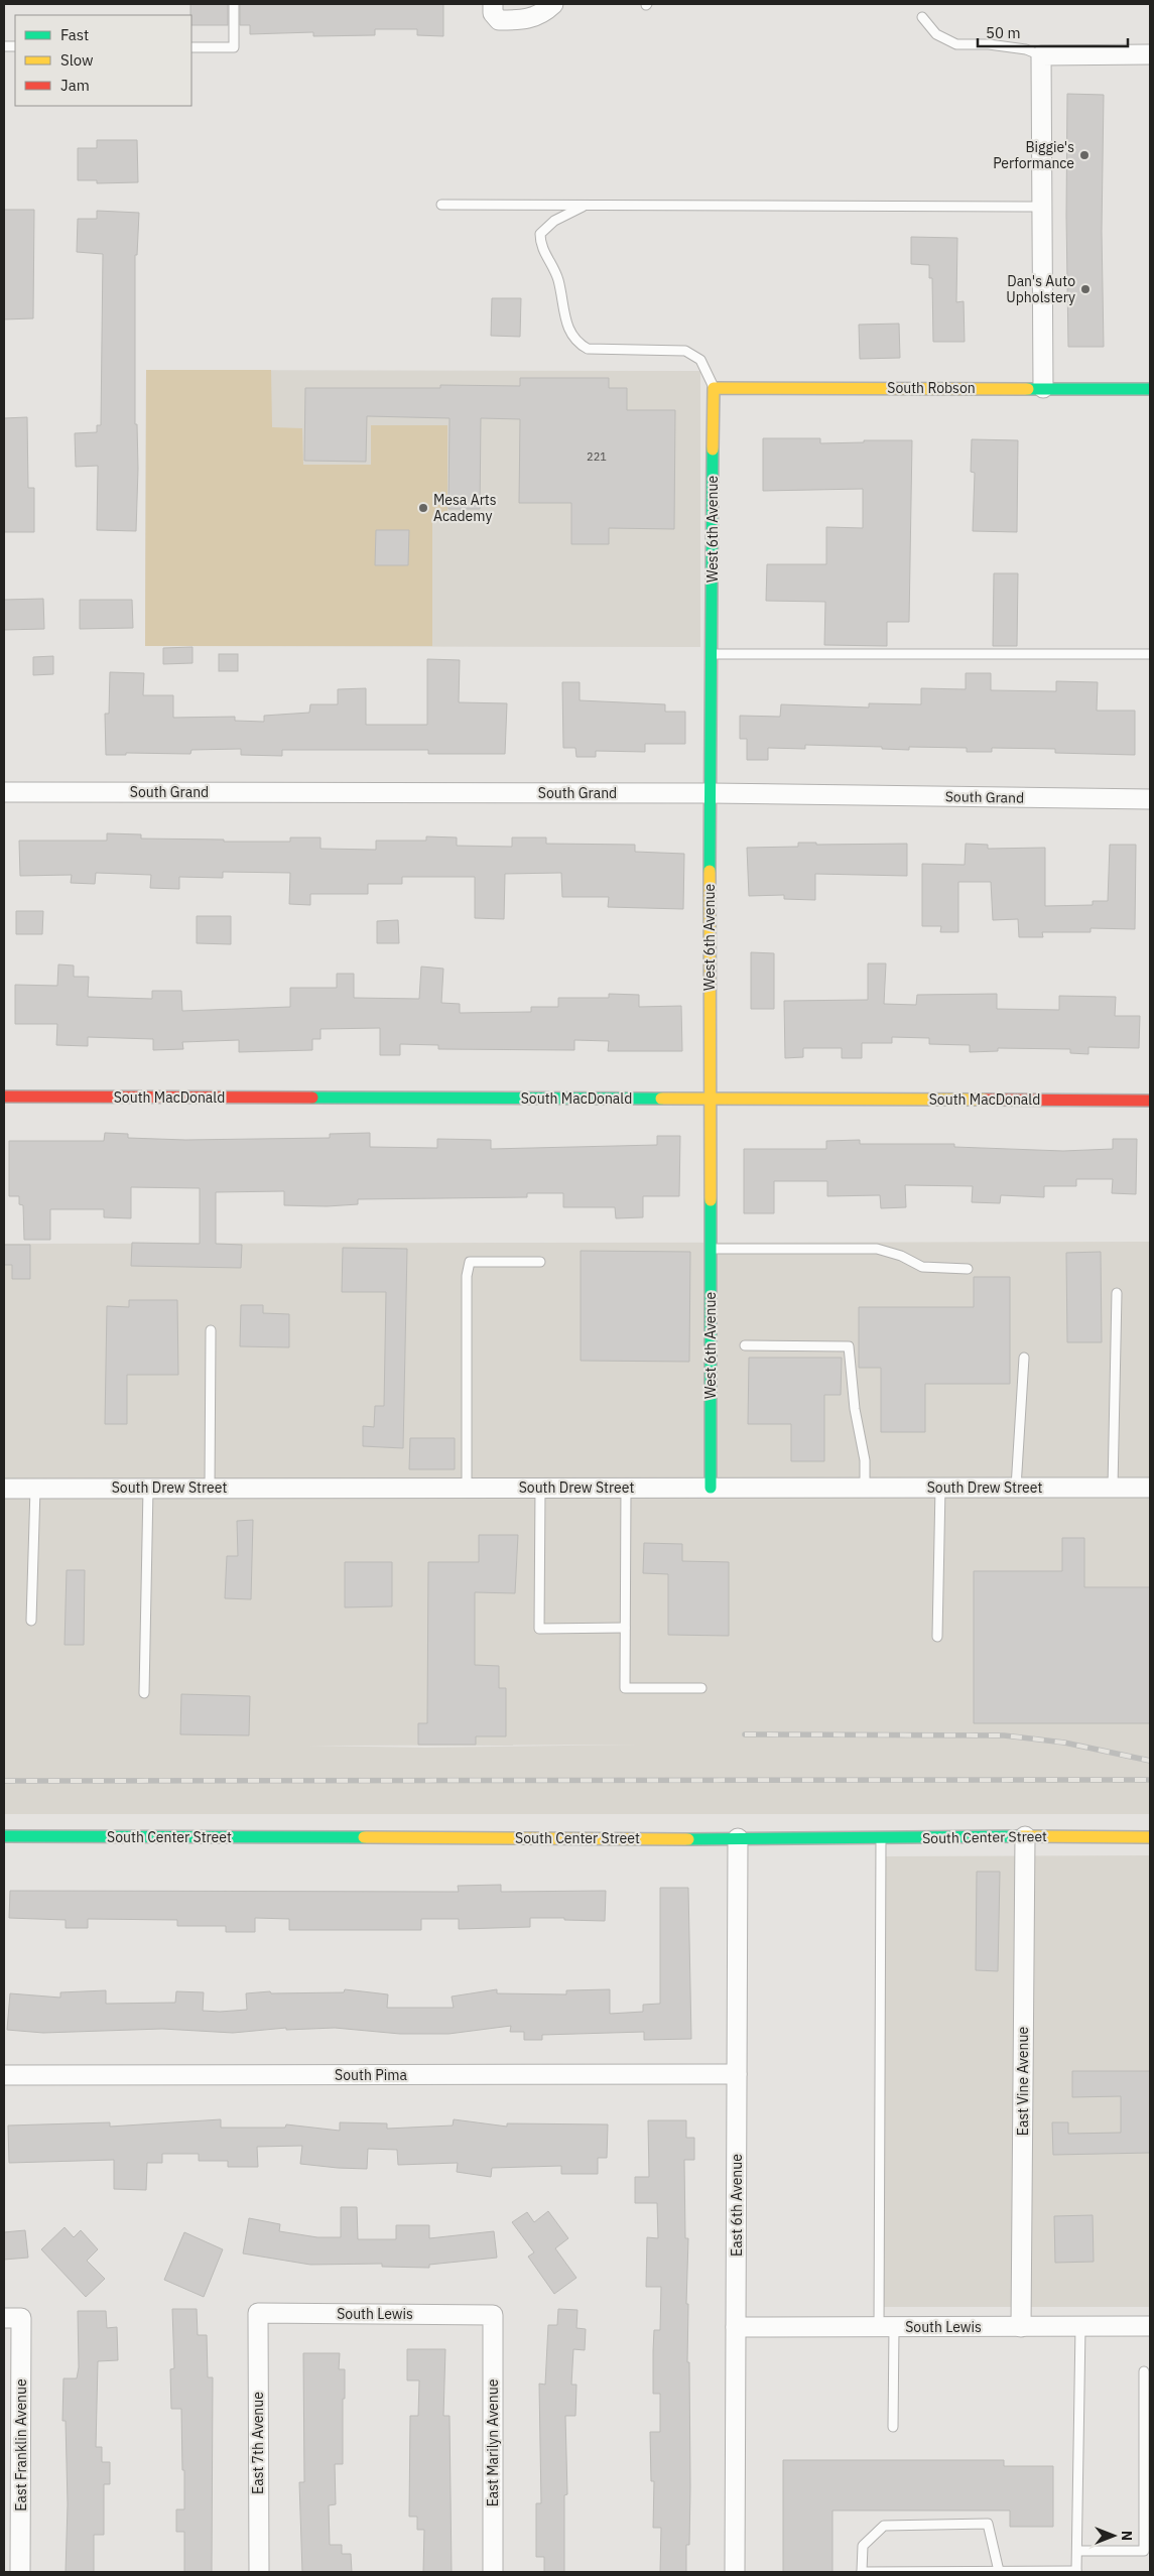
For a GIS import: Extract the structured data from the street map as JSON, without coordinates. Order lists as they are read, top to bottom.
{
  "streets": {
    "street": [
      "South Robson",
      "West 6th Avenue",
      "South Grand",
      "South MacDonald",
      "South Drew Street",
      "South Center Street",
      "South Pima",
      "East Vine Avenue",
      "East 6th Avenue",
      "South Lewis",
      "East 7th Avenue",
      "East Marilyn Avenue",
      "East Franklin Avenue"
    ]
  },
  "crossings": [
    ["South Robson", "West 6th Avenue"],
    ["West 6th Avenue", "South Grand"],
    ["West 6th Avenue", "South MacDonald"],
    ["West 6th Avenue", "South Drew Street"],
    ["South Center Street", "East Vine Avenue"],
    ["South Center Street", "East 6th Avenue"],
    ["South Pima", "East 6th Avenue"],
    ["East Vine Avenue", "South Lewis"],
    ["East 6th Avenue", "South Lewis"],
    ["South Lewis", "East 7th Avenue"],
    ["South Lewis", "East Marilyn Avenue"]
  ],
  "places": ["Biggie's Performance", "Dan's Auto Upholstery", "Mesa Arts Academy"],
  "house_numbers": ["221"],
  "legend": ["Fast", "Slow", "Jam"],
  "scale_bar": "50 m",
  "north": "right"
}
